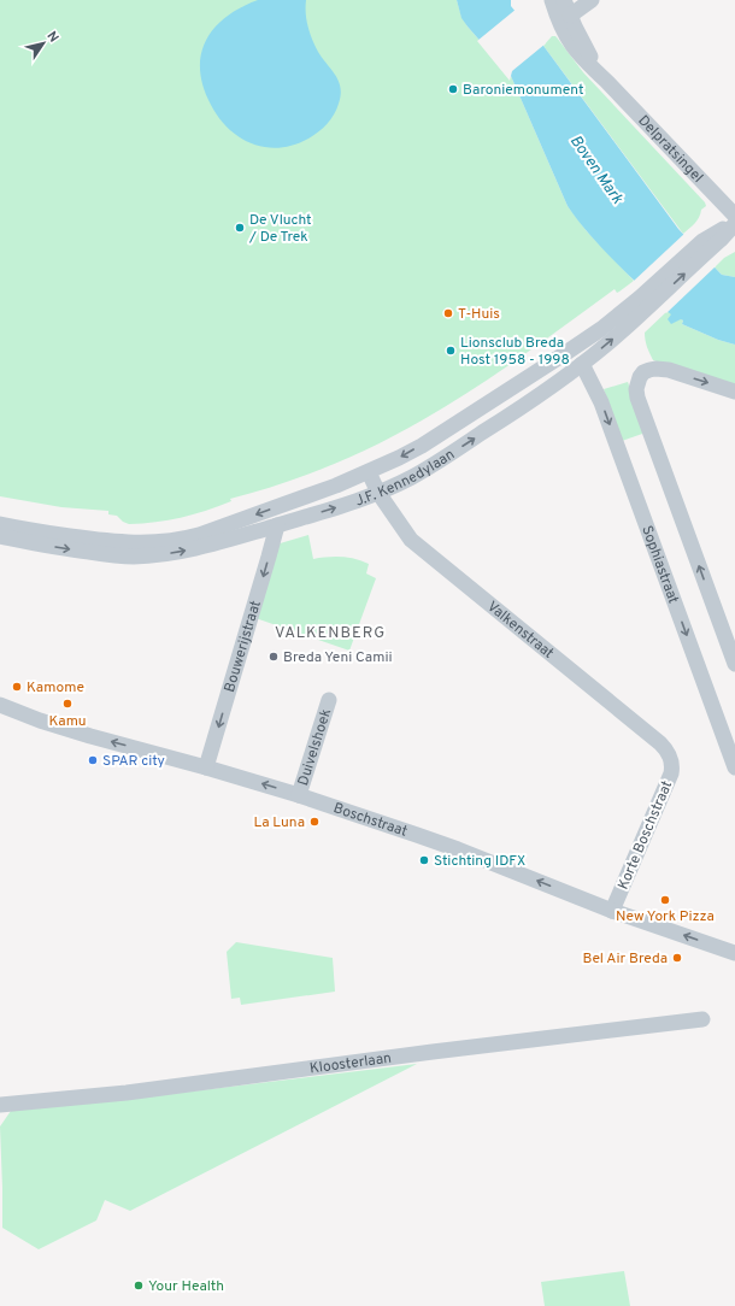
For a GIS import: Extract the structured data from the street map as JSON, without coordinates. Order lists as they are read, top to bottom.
{
  "streets": {
    "street": [
      "Delpratsingel",
      "J.F. Kennedylaan",
      "Sophiastraat",
      "Valkenstraat",
      "Bouwerijstraat",
      "Duivelshoek",
      "Boschstraat",
      "Korte Boschstraat",
      "Kloosterlaan"
    ]
  },
  "crossings": [
    ["J.F. Kennedylaan", "Sophiastraat"],
    ["J.F. Kennedylaan", "Valkenstraat"],
    ["J.F. Kennedylaan", "Bouwerijstraat"],
    ["Valkenstraat", "Korte Boschstraat"],
    ["Bouwerijstraat", "Boschstraat"],
    ["Duivelshoek", "Boschstraat"],
    ["Boschstraat", "Korte Boschstraat"]
  ],
  "one_way": ["Sophiastraat", "Bouwerijstraat", "Boschstraat"],
  "districts": ["VALKENBERG"],
  "water": ["Boven Mark"],
  "places": [
    "Baroniemonument",
    "De Vlucht / De Trek",
    "T-Huis",
    "Lionsclub Breda Host 1958 - 1998",
    "Breda Yeni Camii",
    "Kamome",
    "Kamu",
    "SPAR city",
    "La Luna",
    "Stichting IDFX",
    "New York Pizza",
    "Bel Air Breda",
    "Your Health"
  ],
  "north": "top right"
}
